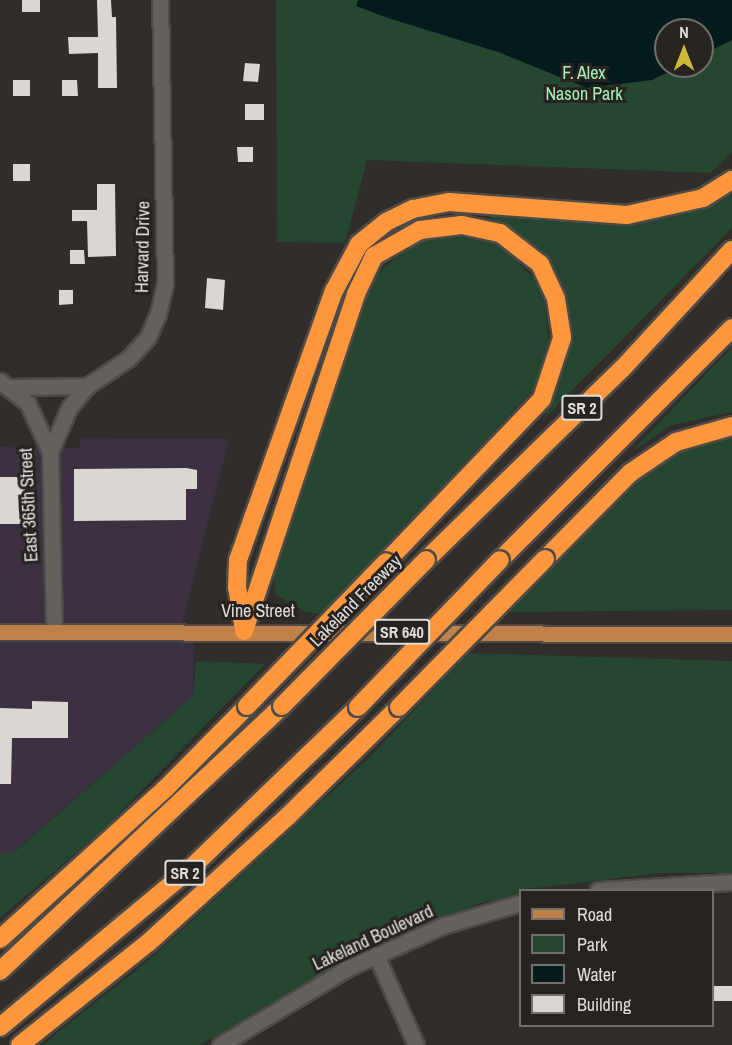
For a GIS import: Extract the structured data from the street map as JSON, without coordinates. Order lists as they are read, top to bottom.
{
  "streets": {
    "highway": ["SR 2", "Lakeland Freeway"],
    "main road": ["Vine Street", "SR 640"],
    "street": ["Harvard Drive", "East 365th Street", "Lakeland Boulevard"]
  },
  "crossings": [
    ["Harvard Drive", "East 365th Street"],
    ["East 365th Street", "Vine Street"]
  ],
  "parks": ["F. Alex Nason Park"],
  "legend": [
    "Road",
    "Park",
    "Water",
    "Building"
  ],
  "north": "top"
}
